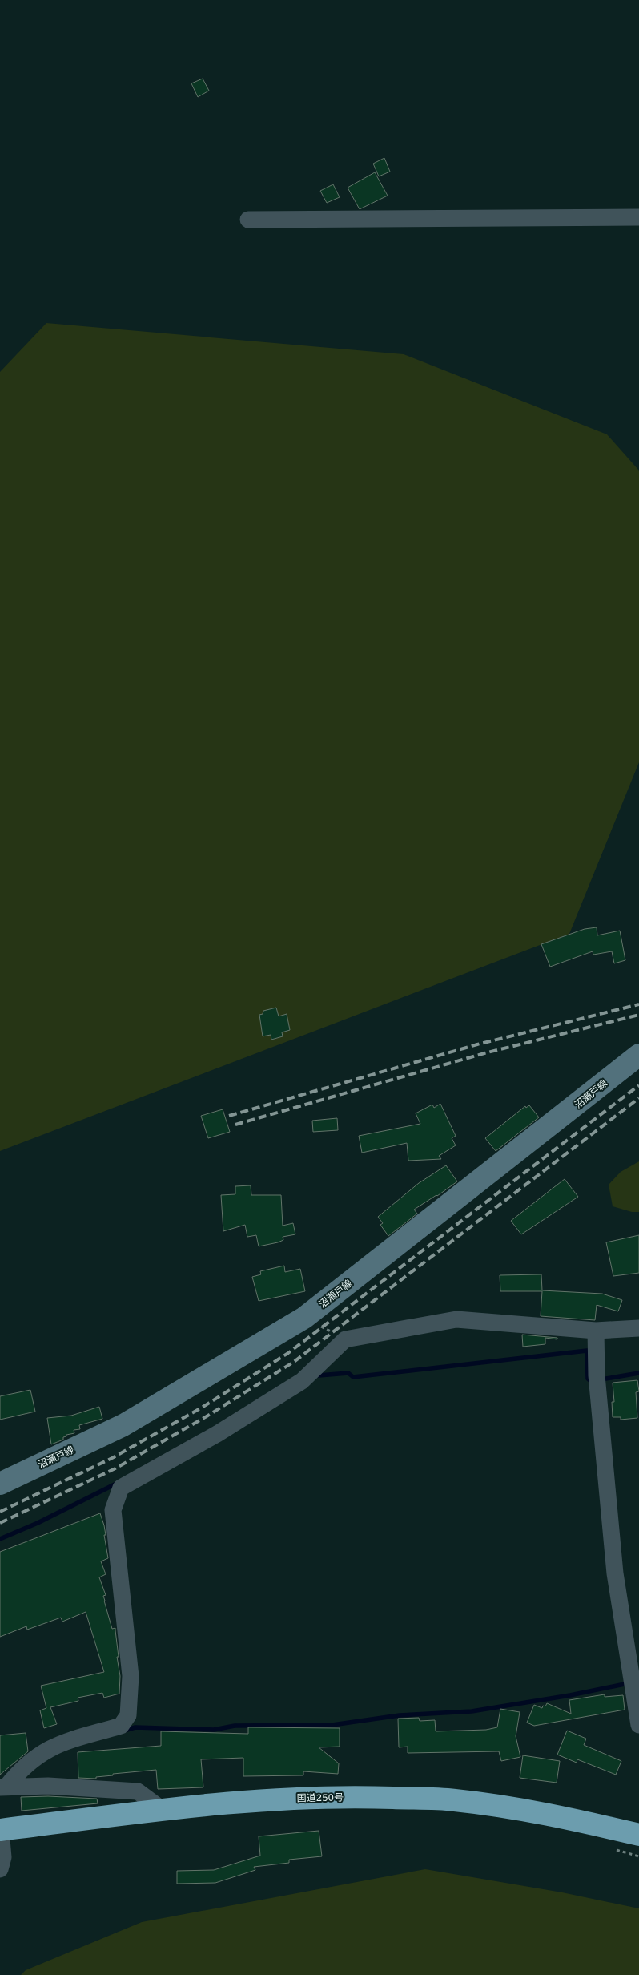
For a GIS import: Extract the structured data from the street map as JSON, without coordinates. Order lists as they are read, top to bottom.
{
  "streets": {
    "highway": ["国道250号"],
    "main road": ["沼瀬戸線"]
  }
}
